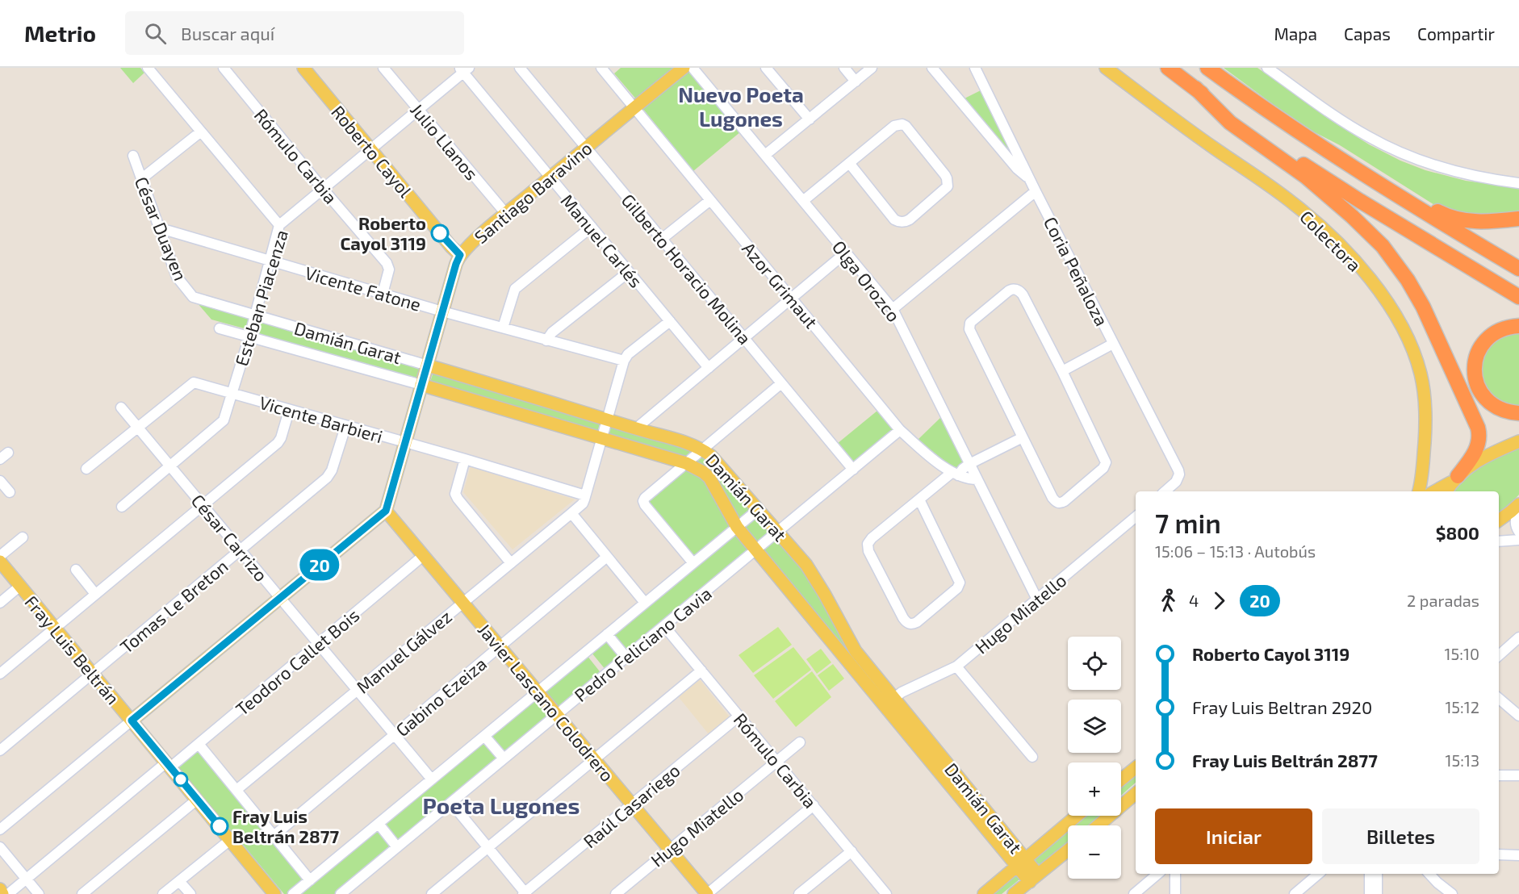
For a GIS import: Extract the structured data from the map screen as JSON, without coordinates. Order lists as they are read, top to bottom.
{
  "streets": {
    "main road": [
      "Roberto Cayol",
      "Santiago Baravino",
      "Colectora",
      "Damián Garat",
      "Fray Luis Beltrán",
      "Javier Lascano Colodrero"
    ],
    "street": [
      "Julio Llanos",
      "Rómulo Carbia",
      "César Duayen",
      "Manuel Carlés",
      "Gilberto Horacio Molina",
      "Coria Peñaloza",
      "Olga Orozco",
      "Azor Grimaut",
      "Vicente Fatone",
      "Esteban Piacenza",
      "Vicente Barbieri",
      "César Carrizo",
      "Tomas Le Breton",
      "Hugo Miatello",
      "Pedro Feliciano Cavia",
      "Manuel Gálvez",
      "Teodoro Callet Bois",
      "Gabino Ezeiza",
      "Raúl Casariego"
    ]
  },
  "crossings": [
    ["Julio Llanos", "Santiago Baravino"],
    ["Julio Llanos", "Esteban Piacenza"],
    ["Roberto Cayol", "Santiago Baravino"],
    ["Roberto Cayol", "Esteban Piacenza"],
    ["Rómulo Carbia", "Vicente Fatone"],
    ["Rómulo Carbia", "Esteban Piacenza"],
    ["Rómulo Carbia", "Hugo Miatello"],
    ["Rómulo Carbia", "Pedro Feliciano Cavia"],
    ["Rómulo Carbia", "Raúl Casariego"],
    ["Santiago Baravino", "Manuel Carlés"],
    ["Santiago Baravino", "Gilberto Horacio Molina"],
    ["Santiago Baravino", "Azor Grimaut"],
    ["Santiago Baravino", "Vicente Fatone"],
    ["Santiago Baravino", "Damián Garat"],
    ["Santiago Baravino", "Vicente Barbieri"],
    ["Santiago Baravino", "Javier Lascano Colodrero"],
    ["César Duayen", "Vicente Fatone"],
    ["César Duayen", "Damián Garat"],
    ["Manuel Carlés", "Esteban Piacenza"],
    ["Gilberto Horacio Molina", "Pedro Feliciano Cavia"],
    ["Olga Orozco", "Azor Grimaut"],
    ["Olga Orozco", "Hugo Miatello"],
    ["Azor Grimaut", "Pedro Feliciano Cavia"],
    ["Vicente Fatone", "Esteban Piacenza"],
    ["Esteban Piacenza", "Damián Garat"],
    ["Esteban Piacenza", "Vicente Barbieri"],
    ["Esteban Piacenza", "César Carrizo"],
    ["Damián Garat", "Hugo Miatello"],
    ["Damián Garat", "Pedro Feliciano Cavia"],
    ["Vicente Barbieri", "César Carrizo"],
    ["Vicente Barbieri", "Tomas Le Breton"],
    ["César Carrizo", "Tomas Le Breton"],
    ["César Carrizo", "Pedro Feliciano Cavia"],
    ["César Carrizo", "Manuel Gálvez"],
    ["César Carrizo", "Teodoro Callet Bois"],
    ["César Carrizo", "Gabino Ezeiza"],
    ["Tomas Le Breton", "Fray Luis Beltrán"],
    ["Hugo Miatello", "Javier Lascano Colodrero"],
    ["Pedro Feliciano Cavia", "Javier Lascano Colodrero"],
    ["Fray Luis Beltrán", "Teodoro Callet Bois"],
    ["Manuel Gálvez", "Javier Lascano Colodrero"],
    ["Teodoro Callet Bois", "Javier Lascano Colodrero"],
    ["Gabino Ezeiza", "Javier Lascano Colodrero"],
    ["Javier Lascano Colodrero", "Raúl Casariego"]
  ],
  "districts": ["Nuevo Poeta Lugones", "Poeta Lugones"],
  "places": ["Roberto Cayol 3119", "Fray Luis Beltrán 2877"],
  "lines": ["bus line 20"],
  "page": {
    "header": "Metrio",
    "search": "Buscar aquí",
    "nav": ["Mapa", "Capas", "Compartir"],
    "on_map": "20",
    "heading": ["7 min", "15:06 – 15:13 · Autobús", "$800"],
    "legs": ["4", "20", "2 paradas"],
    "list": [
      {
        "name": "Roberto Cayol 3119",
        "value": "15:10"
      },
      {
        "name": "Fray Luis Beltran 2920",
        "value": "15:12"
      },
      {
        "name": "Fray Luis Beltrán 2877",
        "value": "15:13"
      }
    ],
    "map_buttons": ["+", "−"],
    "buttons": ["Iniciar", "Billetes"]
  }
}
